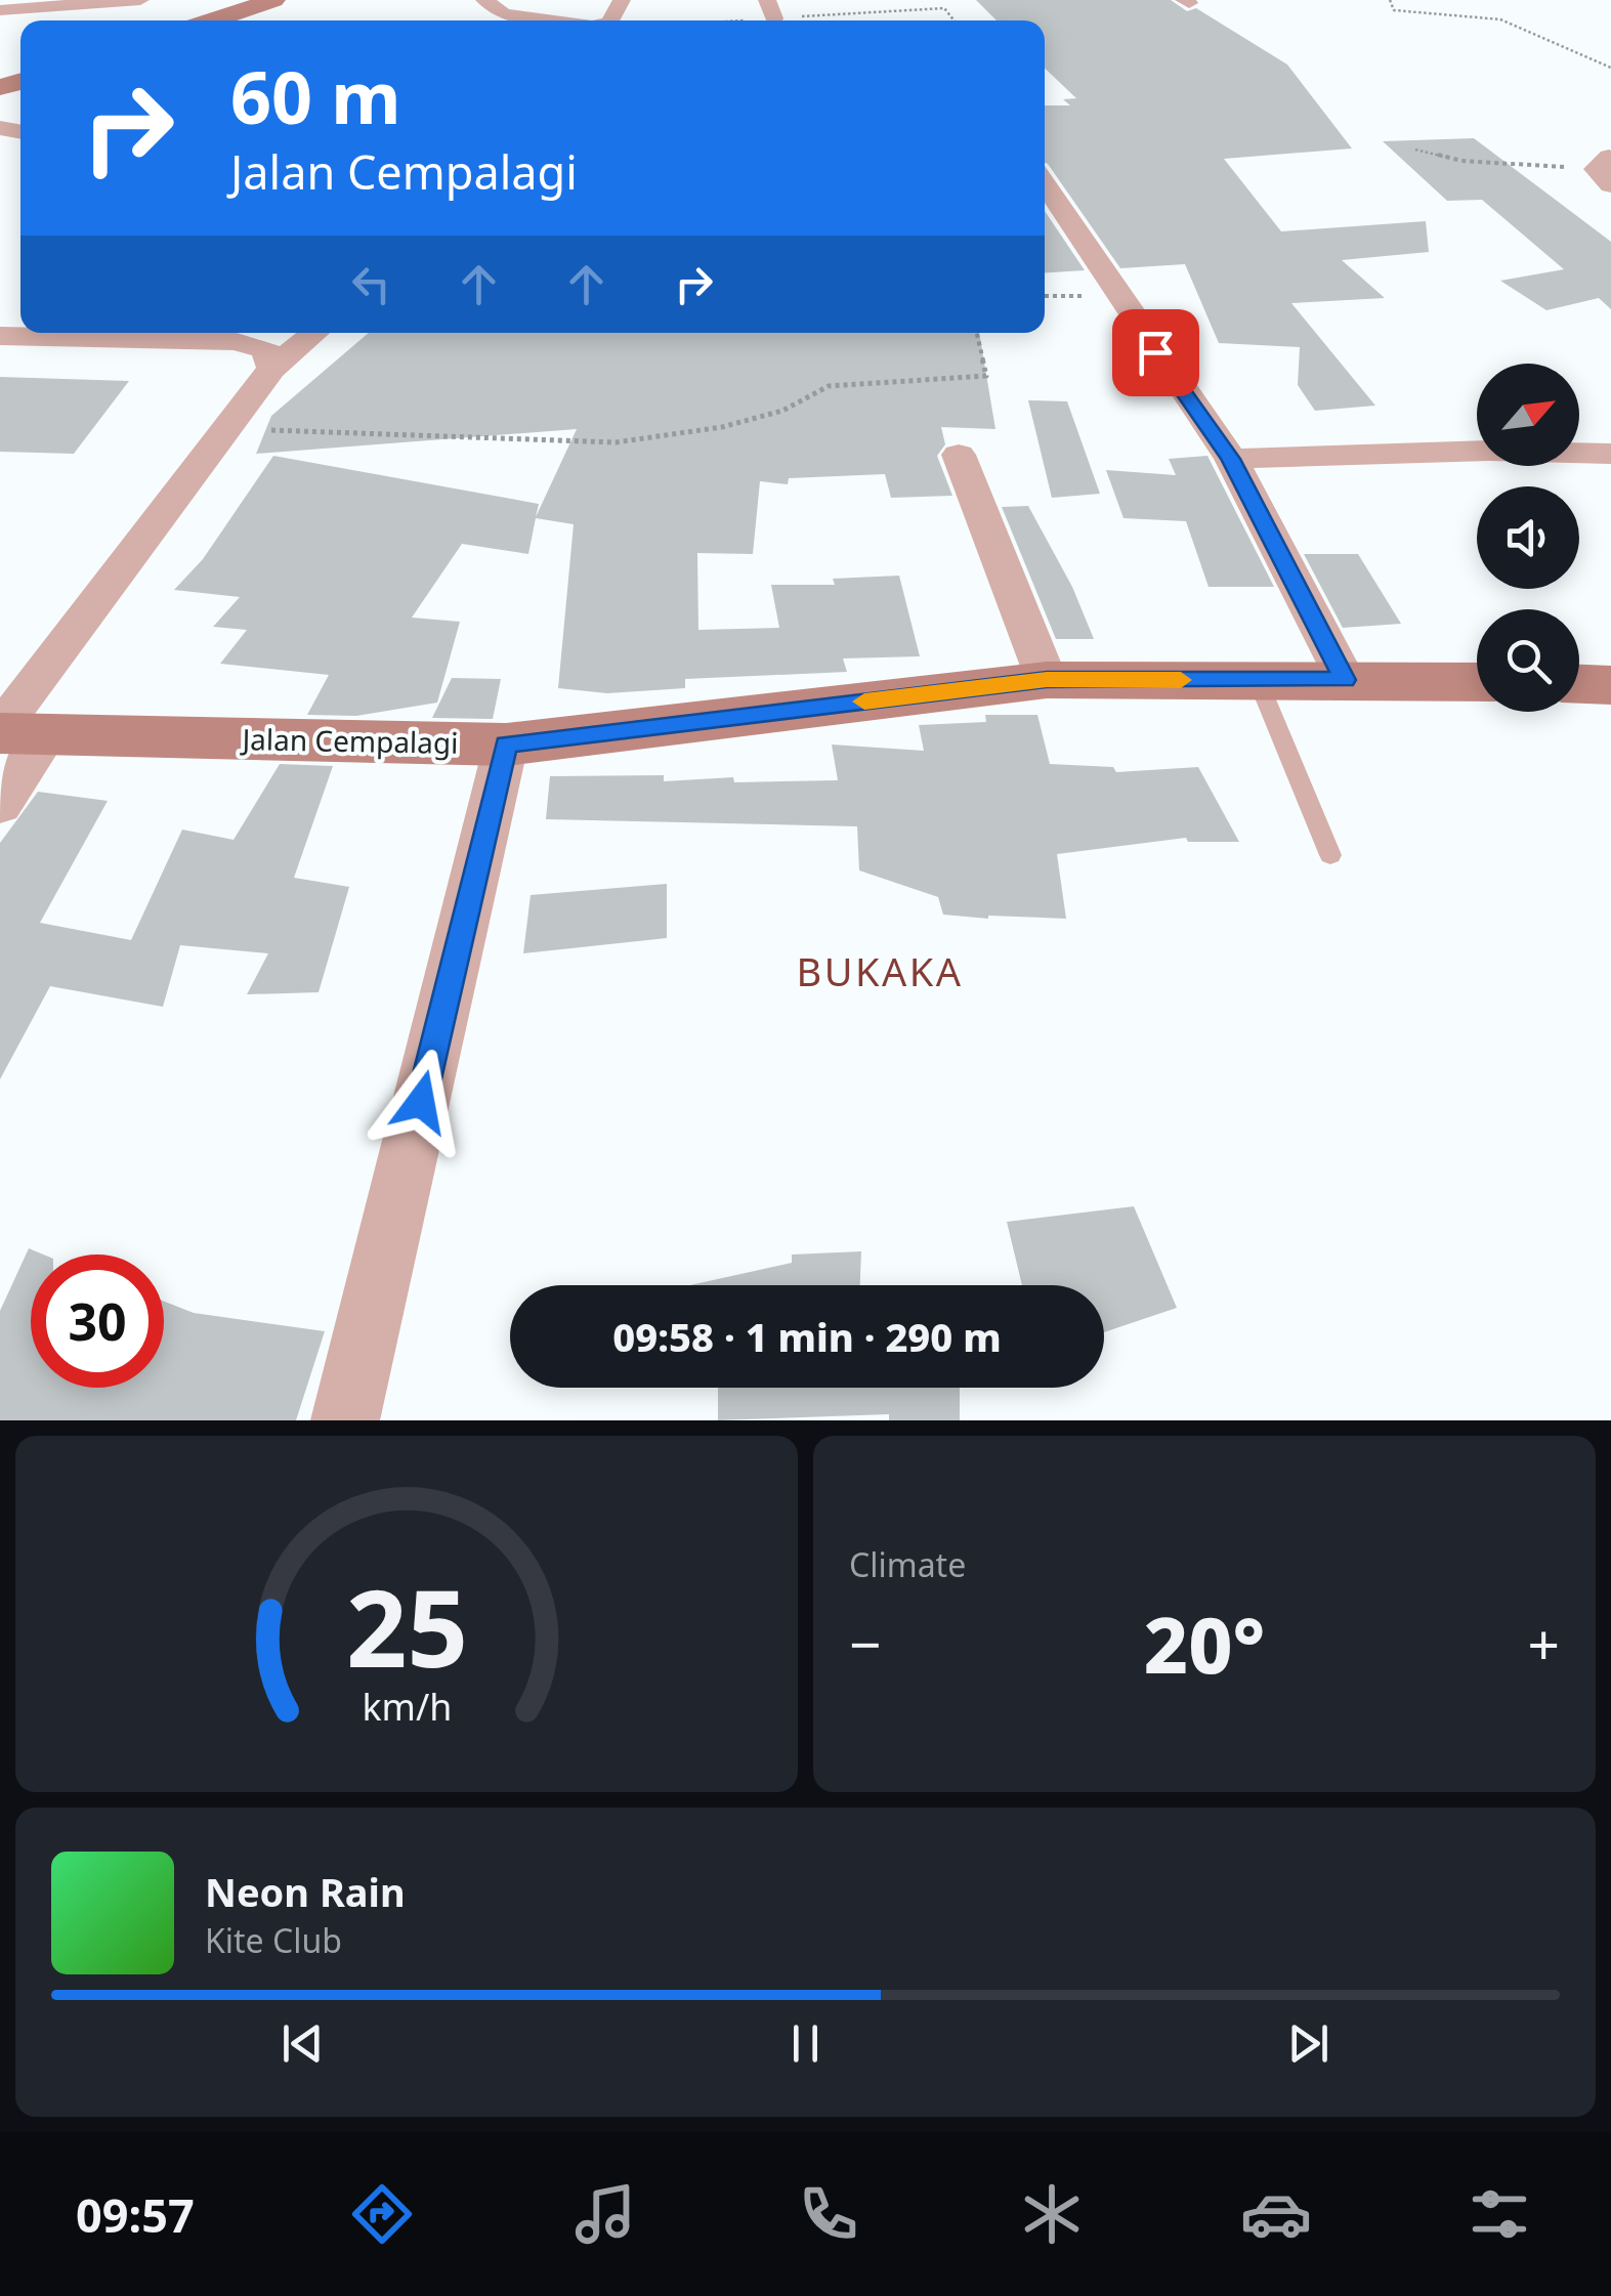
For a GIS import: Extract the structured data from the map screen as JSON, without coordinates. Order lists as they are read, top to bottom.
{
  "streets": {
    "street": ["Jalan Cempalagi"]
  },
  "districts": ["BUKAKA"],
  "north": "top right",
  "page": {
    "turn": ["60 m", "Jalan Cempalagi"],
    "limit": "30",
    "trip": "09:58 · 1 min · 290 m",
    "tile": "Climate",
    "heat": ["−", "20°", "+"],
    "song": ["Neon Rain", "Kite Club"],
    "tabs": "09:57",
    "gauge": ["25", "km/h"]
  }
}
